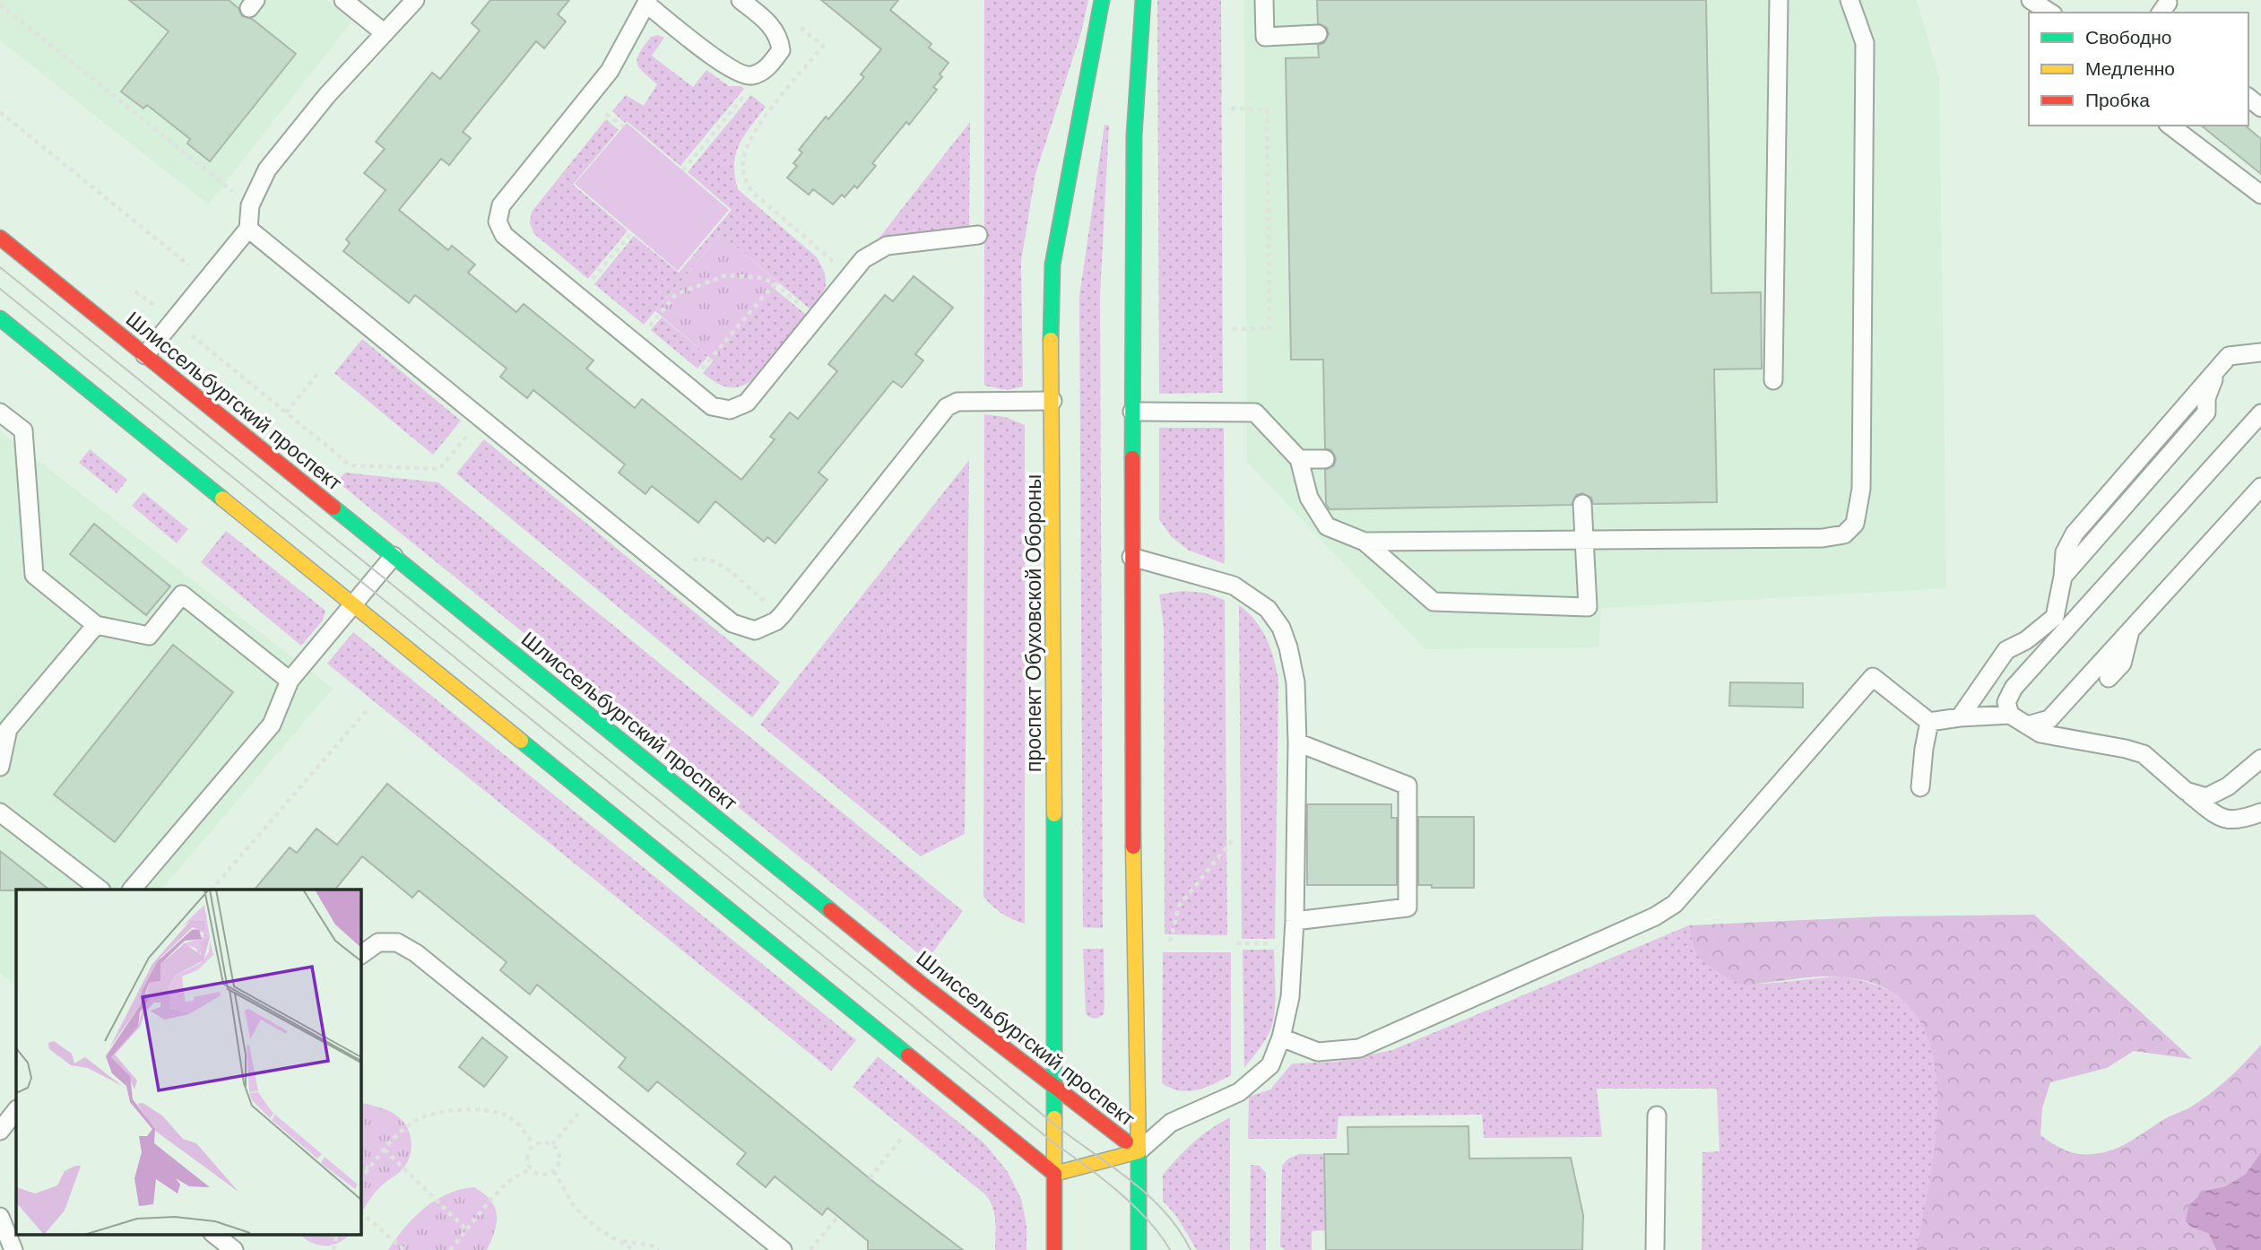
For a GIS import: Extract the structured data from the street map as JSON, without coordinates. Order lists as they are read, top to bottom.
{
  "streets": {
    "main road": ["Шлиссельбургский проспект", "проспект Обуховской Обороны"]
  },
  "crossings": [
    ["Шлиссельбургский проспект", "проспект Обуховской Обороны"]
  ],
  "legend": ["Свободно", "Медленно", "Пробка"]
}
